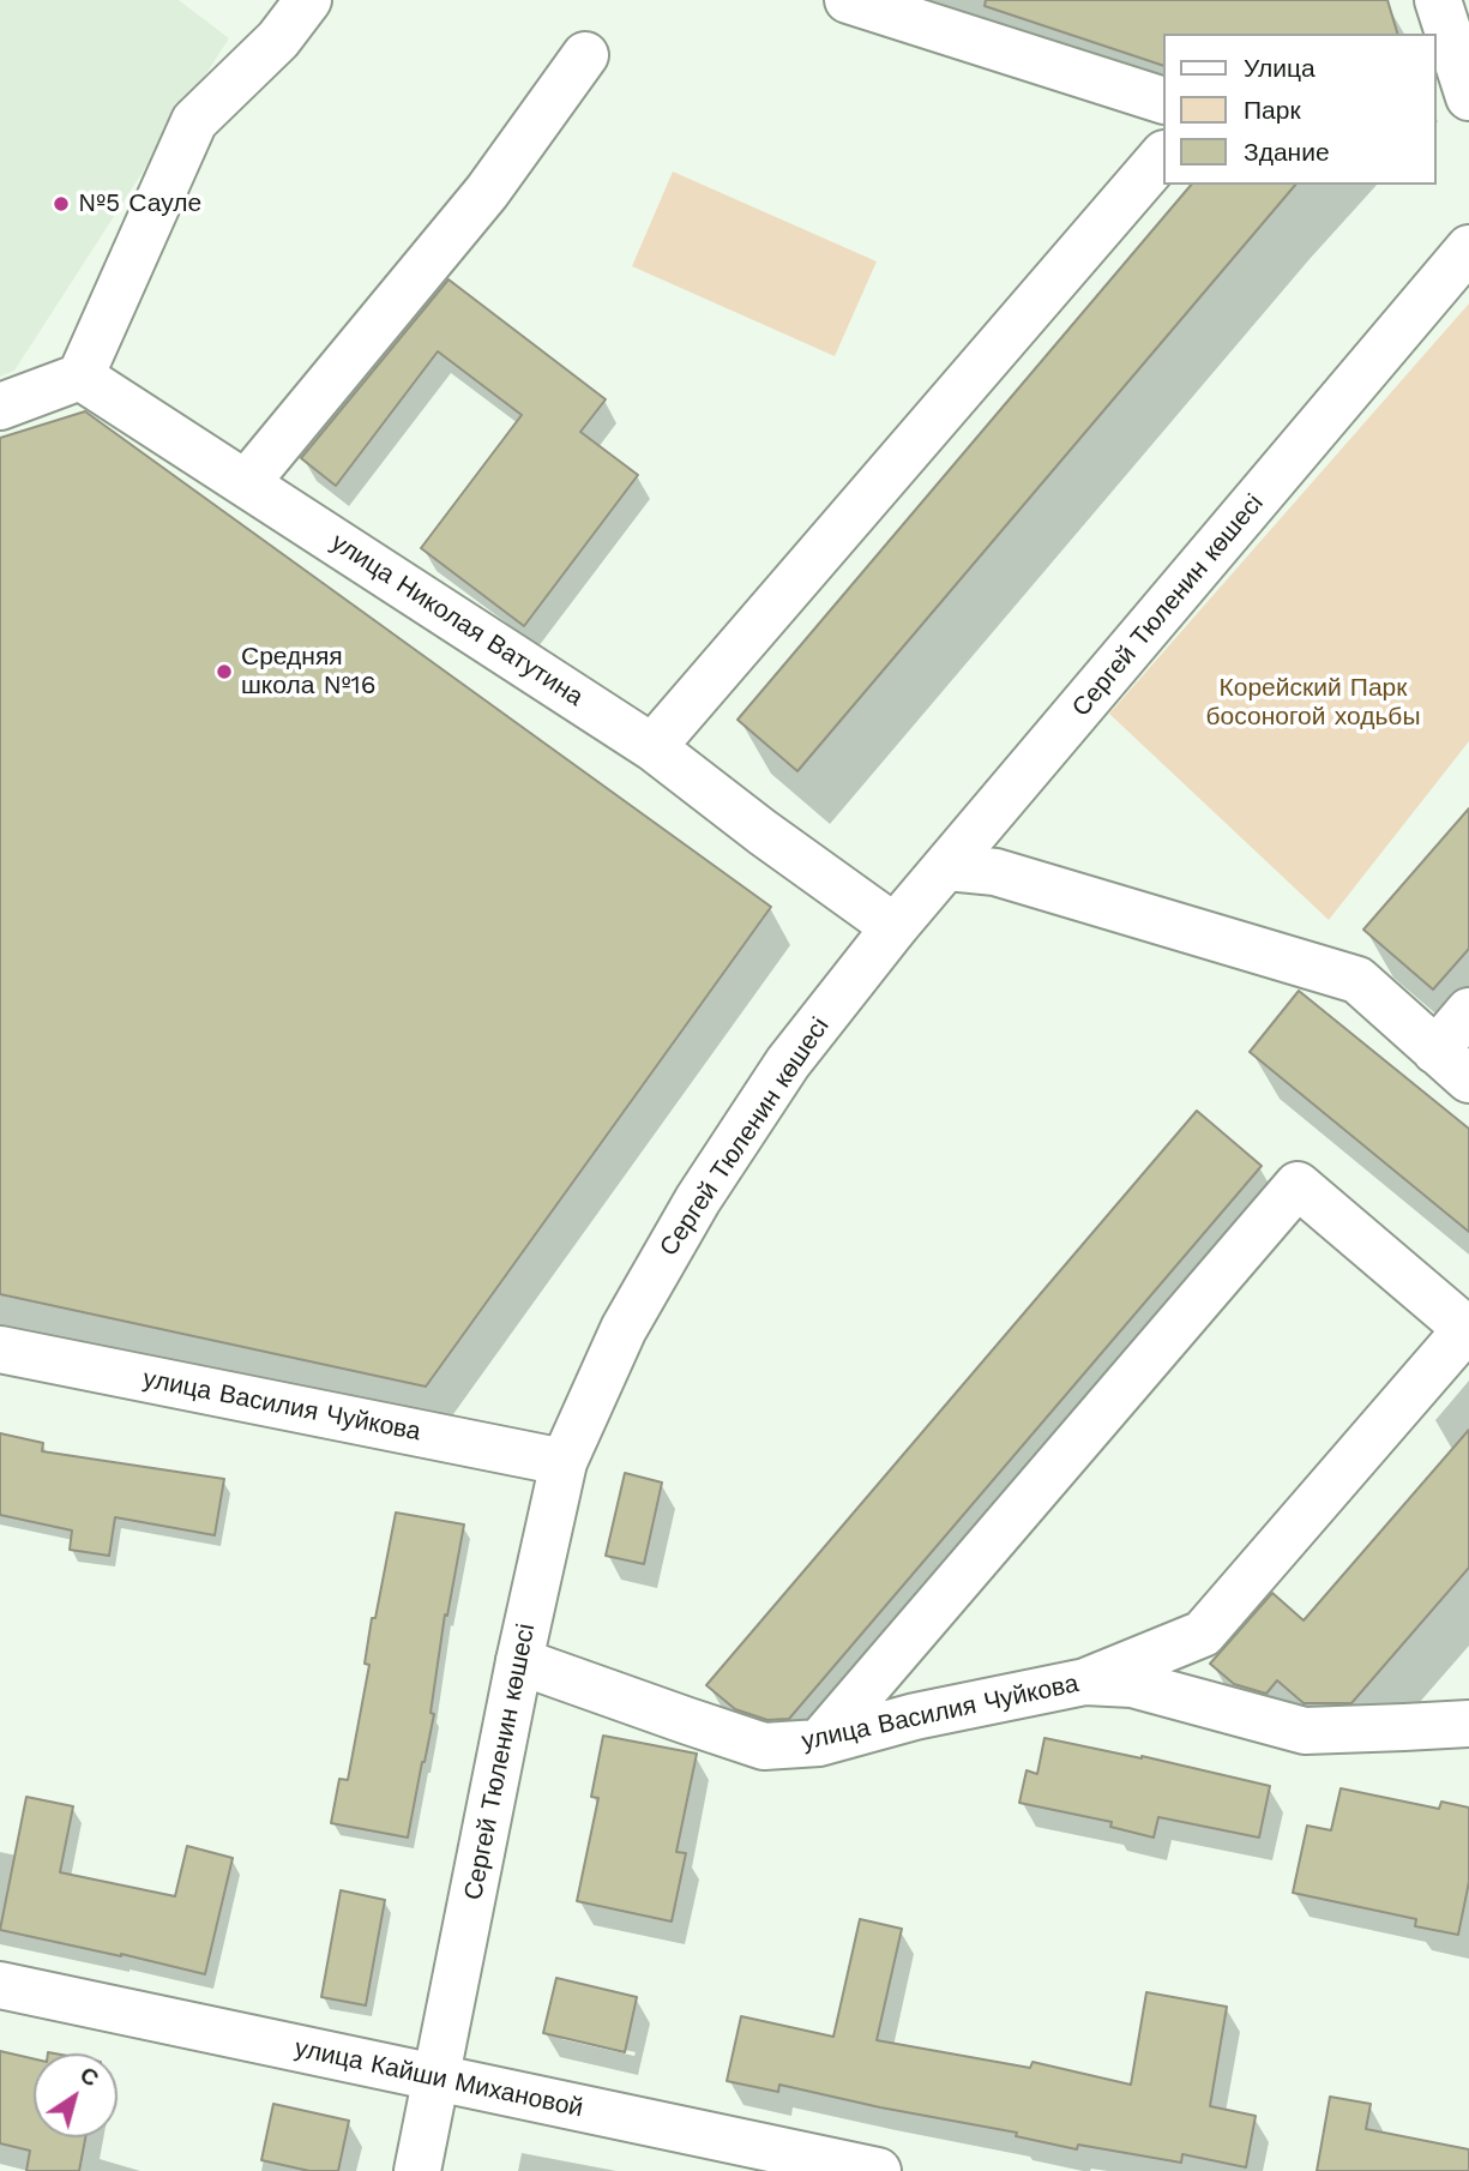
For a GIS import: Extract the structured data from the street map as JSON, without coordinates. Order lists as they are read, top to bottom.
{
  "streets": {
    "street": [
      "Сергей Тюленин көшесі",
      "улица Николая Ватутина",
      "улица Василия Чуйкова",
      "улица Кайши Михановой"
    ]
  },
  "crossings": [
    ["Сергей Тюленин көшесі", "улица Николая Ватутина"],
    ["Сергей Тюленин көшесі", "улица Василия Чуйкова"],
    ["Сергей Тюленин көшесі", "улица Кайши Михановой"]
  ],
  "parks": ["Корейский Парк босоногой ходьбы"],
  "places": ["№5 Сауле", "Средняя школа №16"],
  "legend": ["Улица", "Парк", "Здание"],
  "north": "top right"
}
